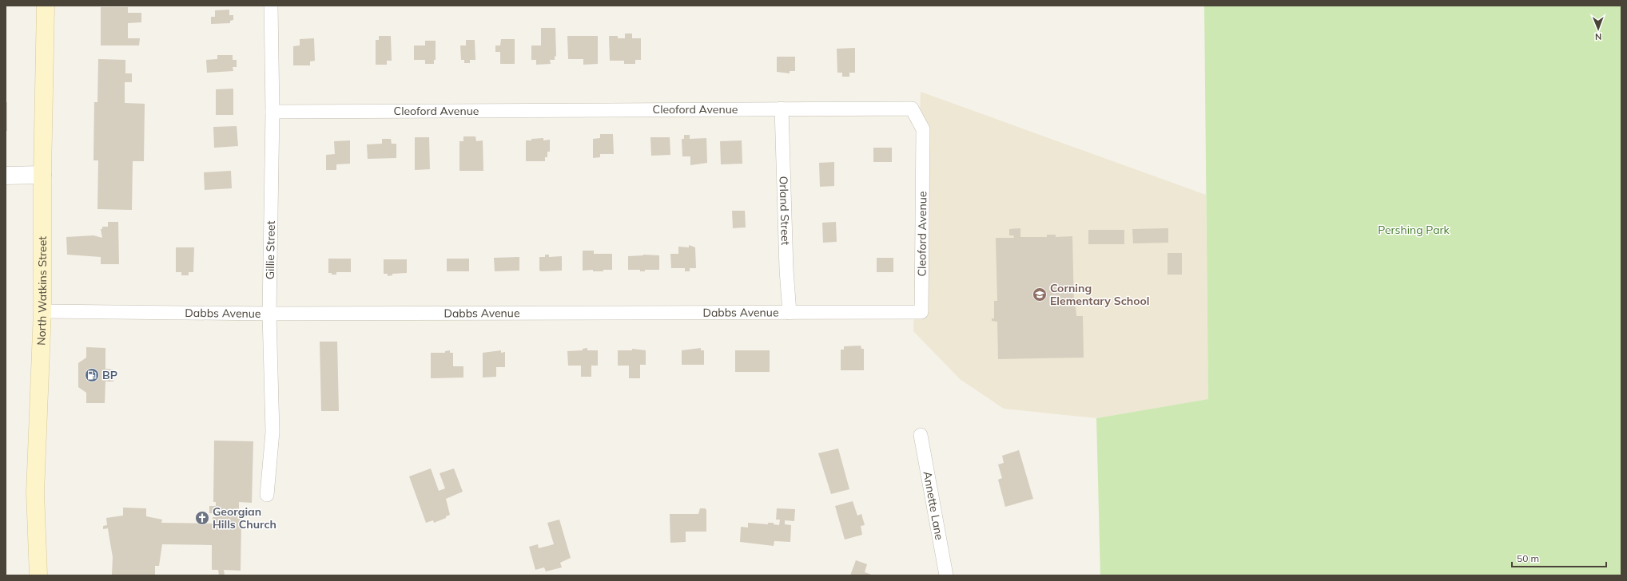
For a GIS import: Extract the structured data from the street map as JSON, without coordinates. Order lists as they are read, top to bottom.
{
  "streets": {
    "main road": ["North Watkins Street"],
    "street": [
      "Cleoford Avenue",
      "Orland Street",
      "Gillie Street",
      "Dabbs Avenue",
      "Annette Lane"
    ]
  },
  "crossings": [
    ["Cleoford Avenue", "Orland Street"],
    ["Cleoford Avenue", "Gillie Street"],
    ["Cleoford Avenue", "Dabbs Avenue"],
    ["Orland Street", "Dabbs Avenue"],
    ["Gillie Street", "Dabbs Avenue"],
    ["North Watkins Street", "Dabbs Avenue"]
  ],
  "parks": ["Pershing Park"],
  "places": {
    "school or university": ["Corning Elementary School"],
    "fuel station": ["BP"],
    "church": ["Georgian Hills Church"]
  },
  "scale_bar": "50 m",
  "north": "bottom"
}
